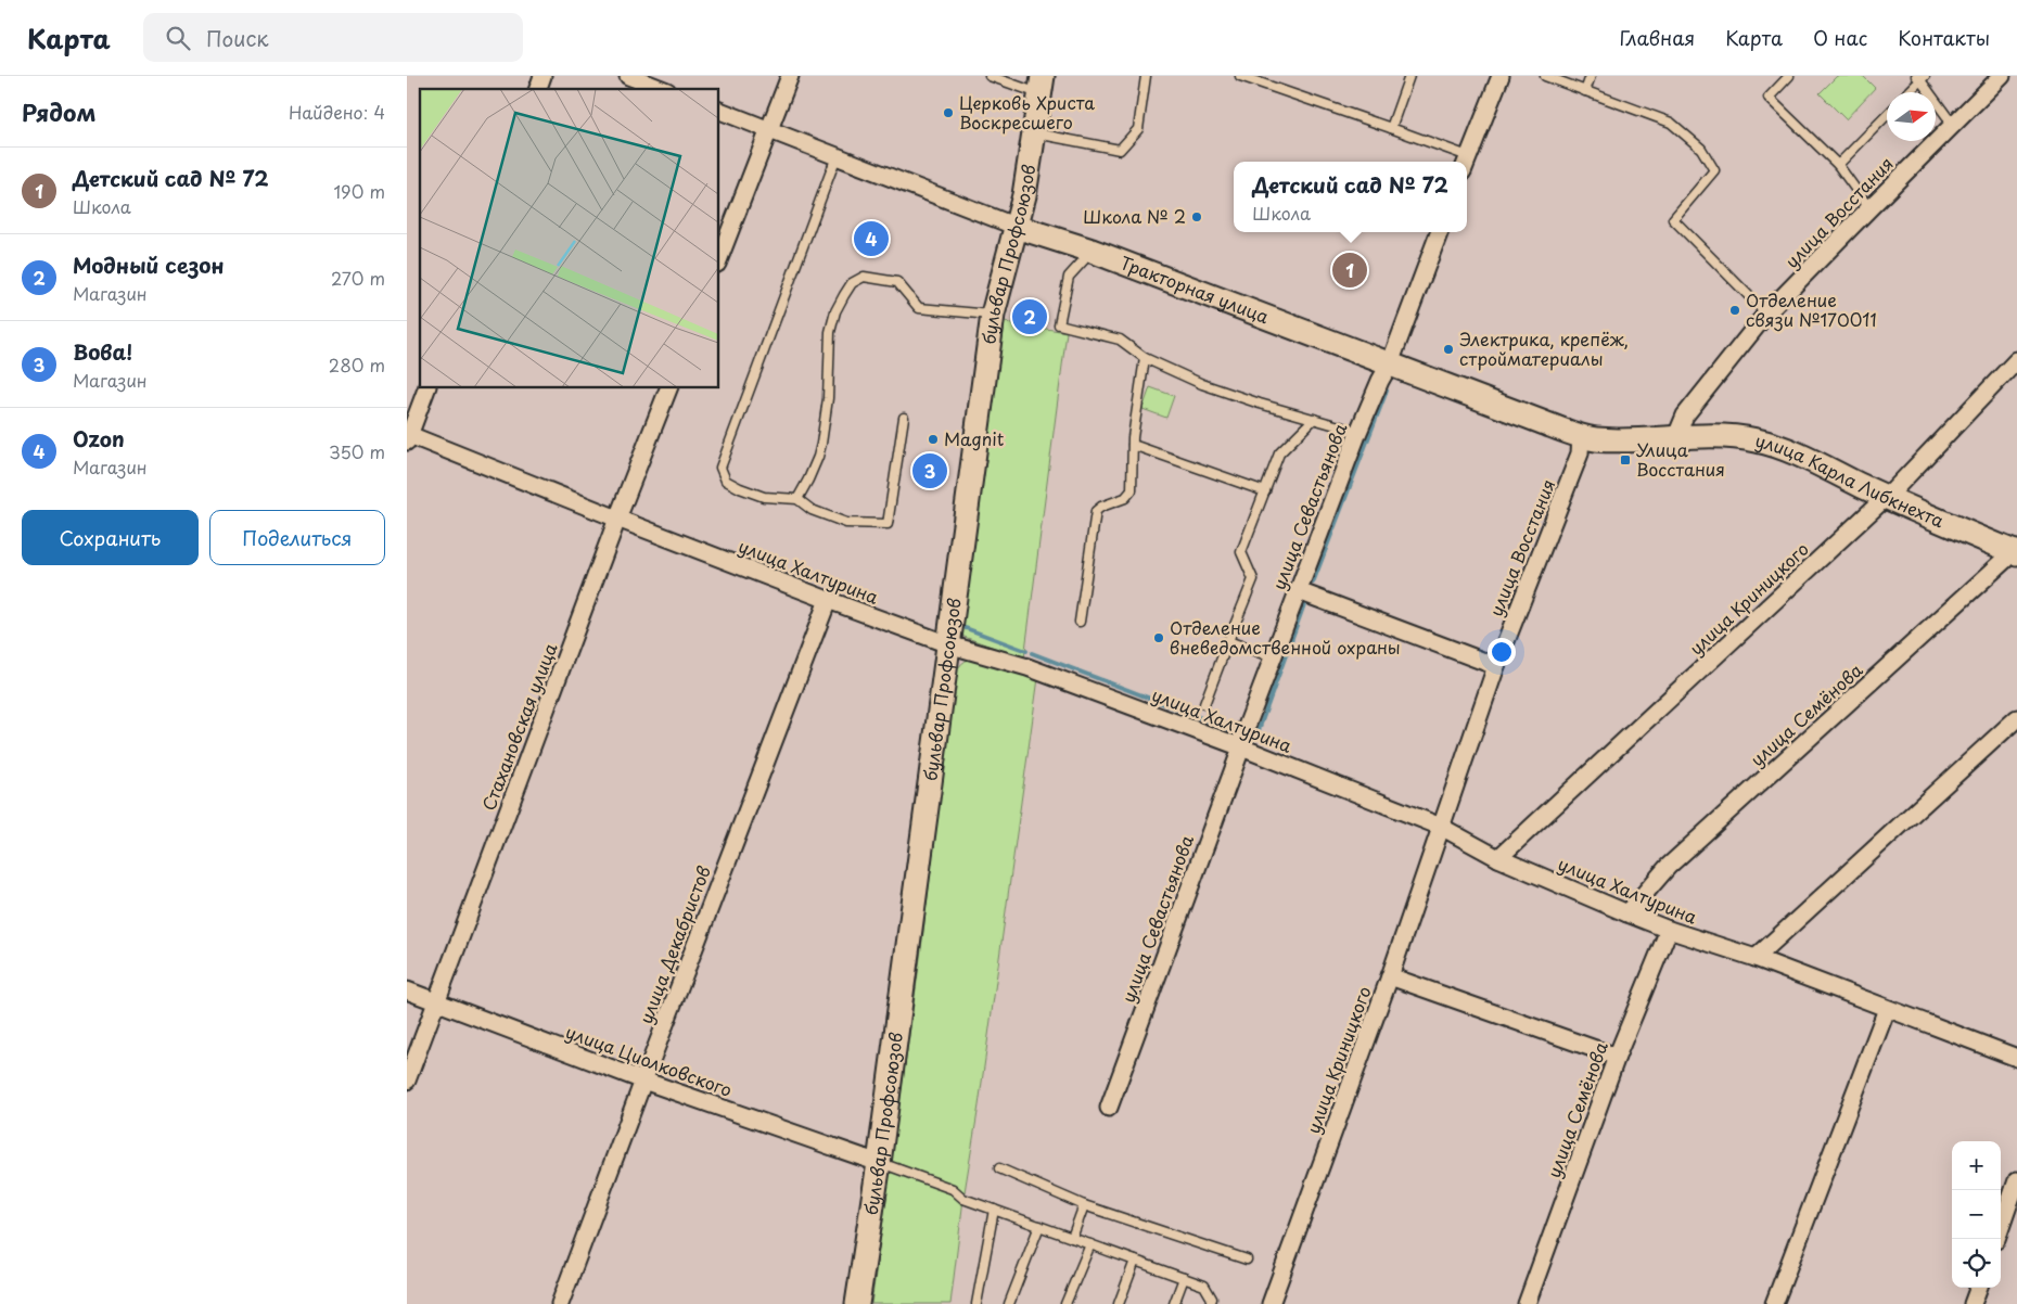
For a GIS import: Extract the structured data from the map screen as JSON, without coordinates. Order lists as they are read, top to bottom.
{
  "streets": {
    "main road": ["бульвар Профсоюзов", "Тракторная улица", "улица Карла Либкнехта"],
    "street": [
      "улица Восстания",
      "улица Севастьянова",
      "улица Халтурина",
      "улица Криницкого",
      "улица Семёнова",
      "Стахановская улица",
      "улица Декабристов",
      "улица Циолковского"
    ]
  },
  "crossings": [
    ["улица Восстания", "Тракторная улица"],
    ["улица Восстания", "улица Карла Либкнехта"],
    ["улица Восстания", "улица Халтурина"],
    ["улица Восстания", "улица Криницкого"],
    ["бульвар Профсоюзов", "Тракторная улица"],
    ["бульвар Профсоюзов", "улица Халтурина"],
    ["бульвар Профсоюзов", "улица Циолковского"],
    ["Тракторная улица", "улица Карла Либкнехта"],
    ["Тракторная улица", "улица Севастьянова"],
    ["улица Карла Либкнехта", "улица Криницкого"],
    ["улица Карла Либкнехта", "улица Семёнова"],
    ["улица Севастьянова", "улица Халтурина"],
    ["улица Халтурина", "улица Криницкого"],
    ["улица Халтурина", "улица Семёнова"],
    ["улица Халтурина", "Стахановская улица"],
    ["улица Халтурина", "улица Декабристов"],
    ["Стахановская улица", "улица Циолковского"],
    ["улица Декабристов", "улица Циолковского"]
  ],
  "places": {
    "other": [
      "Церковь Христа Воскресшего",
      "Школа № 2",
      "Отделение связи №170011",
      "Электрика, крепёж, стройматериалы",
      "Magnit",
      "Отделение вневедомственной охраны"
    ],
    "transit": ["Улица Восстания"]
  },
  "north": "right",
  "page": {
    "header": "Карта",
    "search": "Поиск",
    "nav": [
      "Главная",
      "Карта",
      "О нас",
      "Контакты"
    ],
    "heading": ["Рядом", "Найдено: 4"],
    "list": [
      {
        "mark": "1",
        "name": "Детский сад № 72",
        "note": "Школа",
        "value": "190 m"
      },
      {
        "mark": "2",
        "name": "Модный сезон",
        "note": "Магазин",
        "value": "270 m"
      },
      {
        "mark": "3",
        "name": "Вова!",
        "note": "Магазин",
        "value": "280 m"
      },
      {
        "mark": "4",
        "name": "Ozon",
        "note": "Магазин",
        "value": "350 m"
      }
    ],
    "popup": ["Детский сад № 72", "Школа"],
    "pins": [
      "4",
      "1",
      "2",
      "3"
    ],
    "buttons": ["Сохранить", "Поделиться"],
    "map_buttons": ["+", "−"]
  }
}
